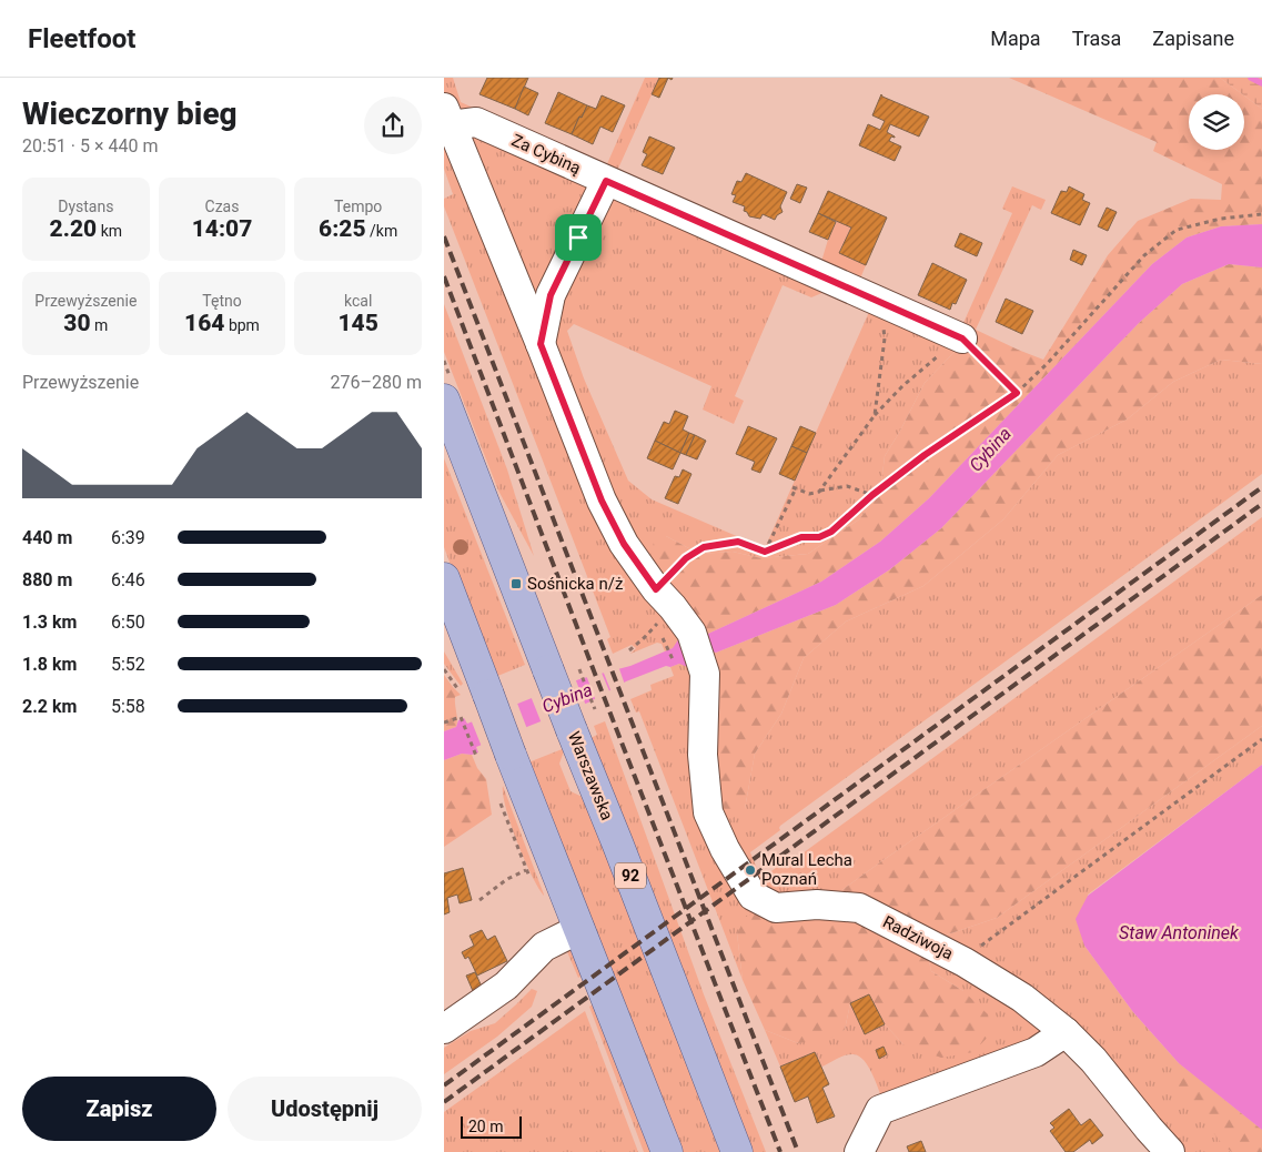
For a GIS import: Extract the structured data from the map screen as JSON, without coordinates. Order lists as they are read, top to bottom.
{
  "streets": {
    "main road": ["Warszawska", "92"],
    "street": ["Za Cybiną", "Radziwoja"]
  },
  "water": ["Cybina", "Staw Antoninek"],
  "places": {
    "transit": ["Sośnicka n/ż"],
    "other": ["Mural Lecha Poznań"]
  },
  "scale_bar": "20 m",
  "page": {
    "header": "Fleetfoot",
    "nav": ["Mapa", "Trasa", "Zapisane"],
    "heading": ["Wieczorny bieg", "20:51 · 5 × 440 m"],
    "stats": [
      ["Dystans", "2.20 km"],
      ["Czas", "14:07"],
      ["Tempo", "6:25 /km"],
      ["Przewyższenie", "30 m"],
      ["Tętno", "164 bpm"],
      ["kcal", "145"]
    ],
    "chart": ["Przewyższenie", "276–280 m"],
    "list": [
      {
        "name": "440 m",
        "note": "6:39"
      },
      {
        "name": "880 m",
        "note": "6:46"
      },
      {
        "name": "1.3 km",
        "note": "6:50"
      },
      {
        "name": "1.8 km",
        "note": "5:52"
      },
      {
        "name": "2.2 km",
        "note": "5:58"
      }
    ],
    "buttons": ["Zapisz", "Udostępnij"],
    "scale": "20 m"
  }
}
